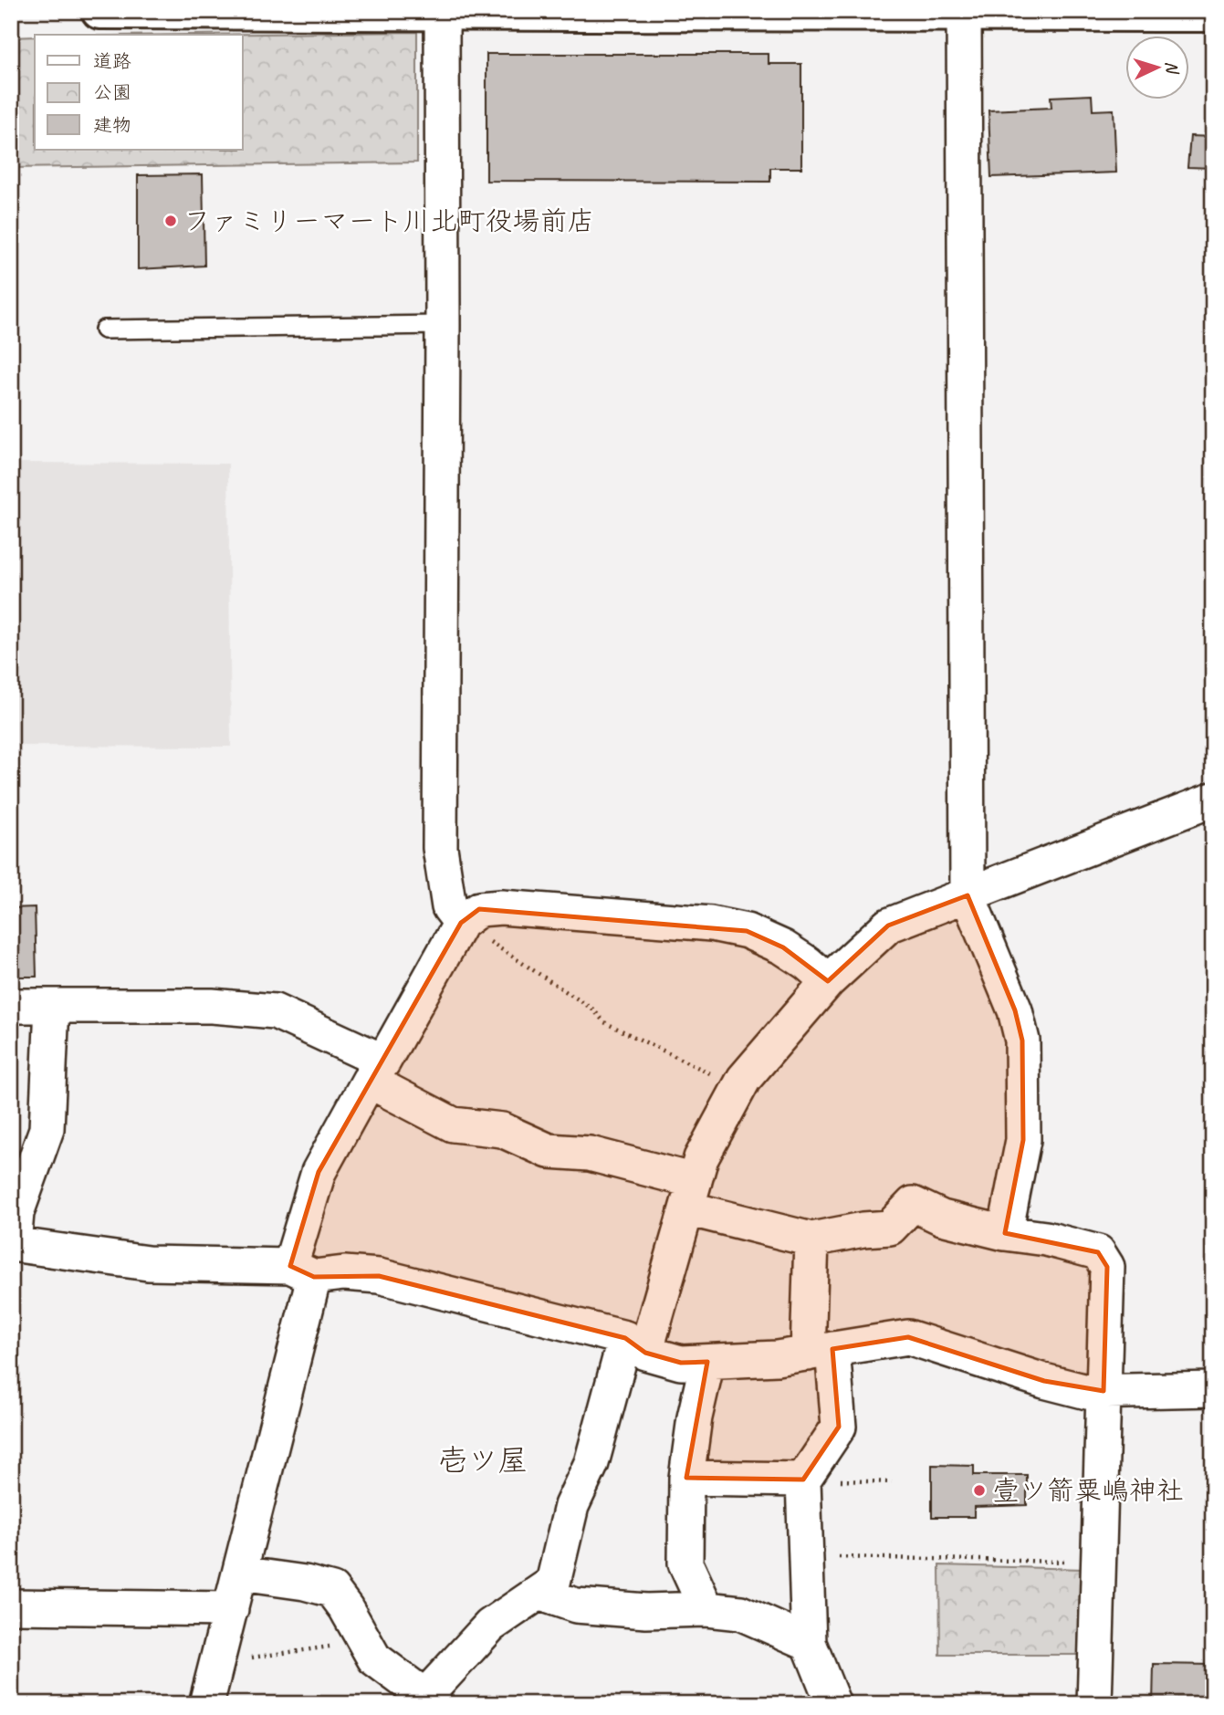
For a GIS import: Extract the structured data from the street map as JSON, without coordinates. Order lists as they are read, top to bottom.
{
  "districts": ["壱ツ屋"],
  "places": ["ファミリーマート川北町役場前店", "壹ツ箭粟嶋神社"],
  "legend": ["道路", "公園", "建物"],
  "north": "right"
}
